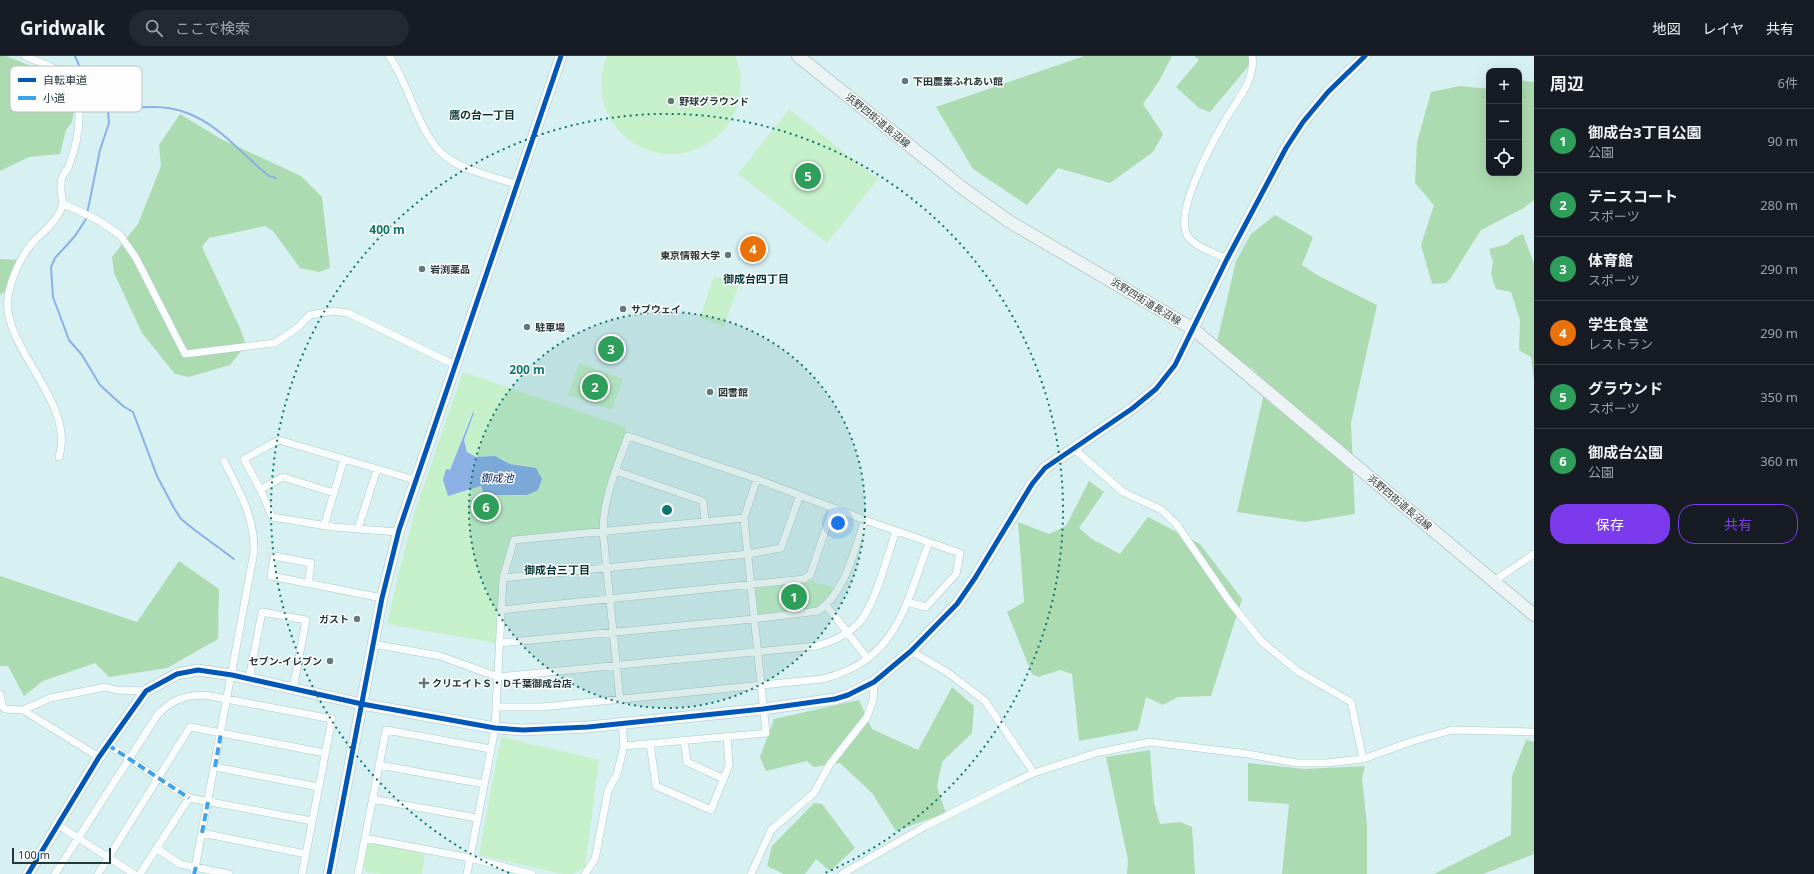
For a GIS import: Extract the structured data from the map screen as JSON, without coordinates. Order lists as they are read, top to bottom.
{
  "streets": {
    "main road": ["浜野四街道長沼線"]
  },
  "districts": ["鷹の台一丁目", "御成台四丁目", "御成台三丁目"],
  "water": ["御成池"],
  "places": {
    "other": [
      "下田農業ふれあい館",
      "野球グラウンド",
      "東京情報大学",
      "岩渕薬品",
      "サブウェイ",
      "駐車場",
      "図書館",
      "ガスト",
      "セブン-イレブン"
    ],
    "health": ["クリエイトＳ・Ｄ千葉御成台店"]
  },
  "legend": ["自転車道", "小道"],
  "scale_bar": "100 m",
  "page": {
    "header": "Gridwalk",
    "search": "ここで検索",
    "nav": ["地図", "レイヤ", "共有"],
    "heading": ["周辺", "6件"],
    "map_buttons": ["+", "−"],
    "list": [
      {
        "mark": "1",
        "name": "御成台3丁目公園",
        "note": "公園",
        "value": "90 m"
      },
      {
        "mark": "2",
        "name": "テニスコート",
        "note": "スポーツ",
        "value": "280 m"
      },
      {
        "mark": "3",
        "name": "体育館",
        "note": "スポーツ",
        "value": "290 m"
      },
      {
        "mark": "4",
        "name": "学生食堂",
        "note": "レストラン",
        "value": "290 m"
      },
      {
        "mark": "5",
        "name": "グラウンド",
        "note": "スポーツ",
        "value": "350 m"
      },
      {
        "mark": "6",
        "name": "御成台公園",
        "note": "公園",
        "value": "360 m"
      }
    ],
    "pins": [
      "5",
      "4",
      "3",
      "2",
      "6",
      "1"
    ],
    "buttons": ["保存", "共有"],
    "scale": "100 m"
  },
  "rings": ["400 m", "200 m"]
}
